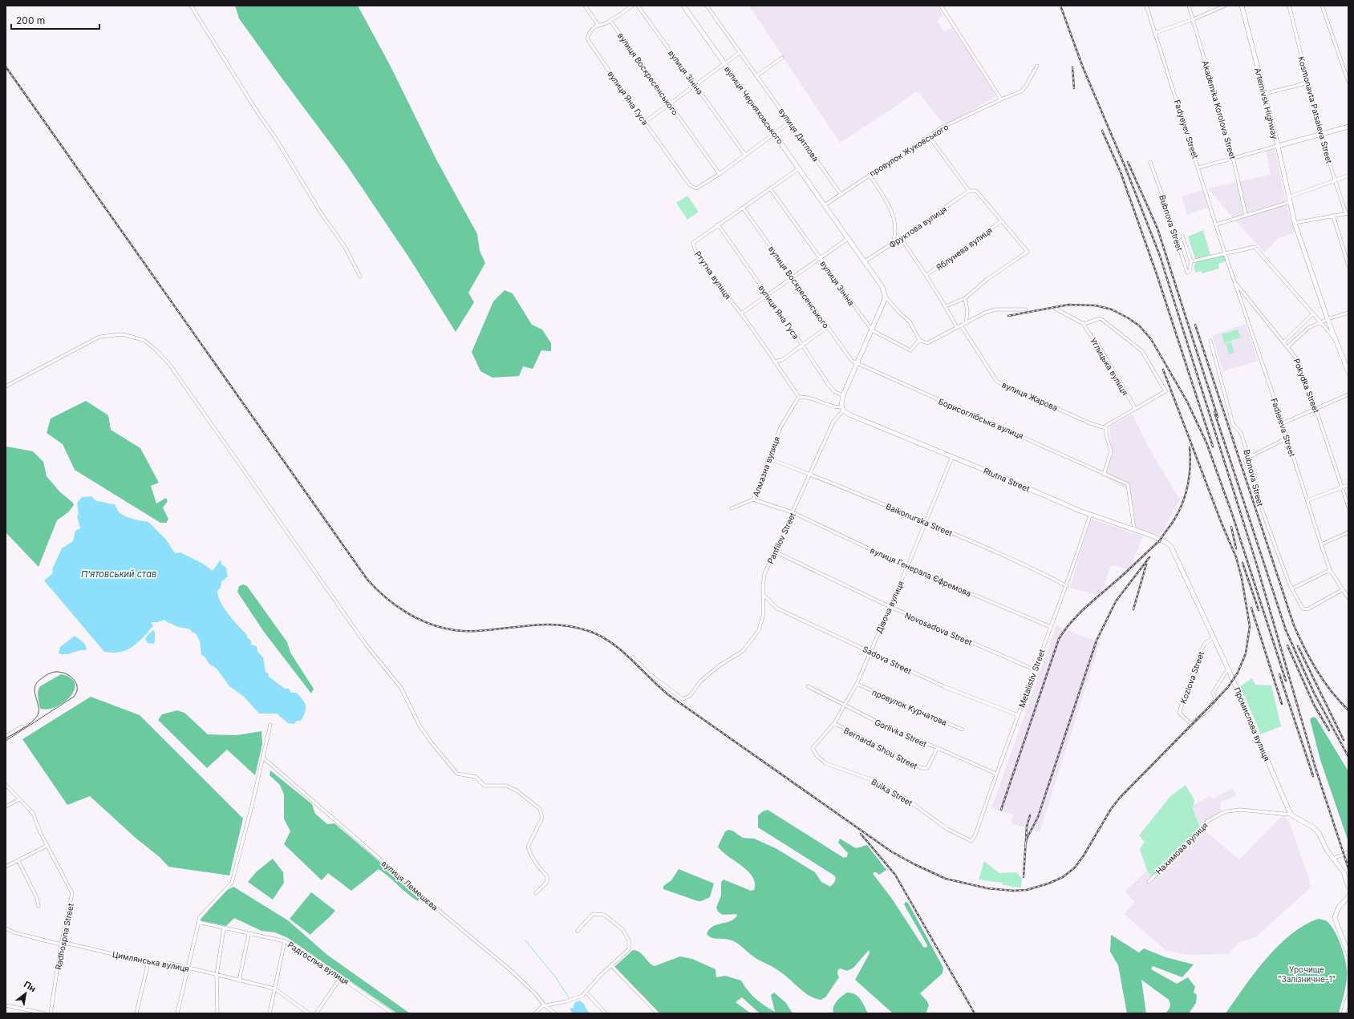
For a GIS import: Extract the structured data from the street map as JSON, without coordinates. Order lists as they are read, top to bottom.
{
  "streets": {
    "main road": [
      "Artemivsk Highway",
      "вулиця Черняховського",
      "Rtutna Street",
      "Промислова вулиця"
    ],
    "street": [
      "вулиця Зініна",
      "вулиця Воскресенського",
      "вулиця Яна Гуса",
      "Akademika Korolova Street",
      "Kosmonavta Patsaieva Street",
      "Fadyeyev Street",
      "вулиця Дятлова",
      "провулок Жуковського",
      "Bubnova Street",
      "Фруктова вулиця",
      "Яблунева вулиця",
      "Ртутна вулиця",
      "Углицька вулиця",
      "Pokydka Street",
      "вулиця Жарова",
      "Борисоглібська вулиця",
      "Fadieieva Street",
      "Алмазна вулиця",
      "Baikonurska Street",
      "Panfilov Street",
      "вулиця Генерала Єфремова",
      "Дівоча вулиця",
      "Novosadova Street",
      "Sadova Street",
      "Kozlova Street",
      "Metalistiv Street",
      "провулок Курчатова",
      "Gorlivka Street",
      "Bernarda Shou Street",
      "Buika Street",
      "Нахимова вулиця",
      "вулиця Лемешєва",
      "Radhospna Street",
      "Цимлянська вулиця",
      "Радгоспна вулиця"
    ]
  },
  "crossings": [
    ["вулиця Зініна", "Ртутна вулиця"],
    ["вулиця Воскресенського", "вулиця Яна Гуса"],
    ["вулиця Воскресенського", "Ртутна вулиця"],
    ["вулиця Воскресенського", "Борисоглібська вулиця"],
    ["вулиця Яна Гуса", "Ртутна вулиця"],
    ["вулиця Черняховського", "провулок Жуковського"],
    ["вулиця Черняховського", "Фруктова вулиця"],
    ["вулиця Черняховського", "Ртутна вулиця"],
    ["Fadyeyev Street", "Fadieieva Street"],
    ["вулиця Дятлова", "провулок Жуковського"],
    ["Bubnova Street", "Fadieieva Street"],
    ["Ртутна вулиця", "Алмазна вулиця"],
    ["Pokydka Street", "Fadieieva Street"],
    ["Борисоглібська вулиця", "Rtutna Street"],
    ["Алмазна вулиця", "Baikonurska Street"],
    ["Алмазна вулиця", "Panfilov Street"],
    ["Алмазна вулиця", "вулиця Генерала Єфремова"],
    ["Rtutna Street", "Panfilov Street"],
    ["Rtutna Street", "Дівоча вулиця"],
    ["Rtutna Street", "Metalistiv Street"],
    ["Rtutna Street", "Промислова вулиця"],
    ["Baikonurska Street", "Panfilov Street"],
    ["Baikonurska Street", "Дівоча вулиця"],
    ["Baikonurska Street", "Metalistiv Street"],
    ["Panfilov Street", "вулиця Генерала Єфремова"],
    ["Panfilov Street", "Novosadova Street"],
    ["Panfilov Street", "Sadova Street"],
    ["вулиця Генерала Єфремова", "Дівоча вулиця"],
    ["вулиця Генерала Єфремова", "Metalistiv Street"],
    ["Дівоча вулиця", "Novosadova Street"],
    ["Дівоча вулиця", "Sadova Street"],
    ["Дівоча вулиця", "провулок Курчатова"],
    ["Дівоча вулиця", "Gorlivka Street"],
    ["Дівоча вулиця", "Bernarda Shou Street"],
    ["Дівоча вулиця", "Buika Street"],
    ["Novosadova Street", "Metalistiv Street"],
    ["Sadova Street", "Metalistiv Street"],
    ["Kozlova Street", "Промислова вулиця"],
    ["Metalistiv Street", "Gorlivka Street"],
    ["Metalistiv Street", "Buika Street"],
    ["Промислова вулиця", "Нахимова вулиця"],
    ["Gorlivka Street", "Bernarda Shou Street"],
    ["Radhospna Street", "Цимлянська вулиця"]
  ],
  "water": ["П'ятовський став"],
  "parks": ["Урочище \"Залізничне-1\""],
  "scale_bar": "200 m",
  "north": "top right"
}
